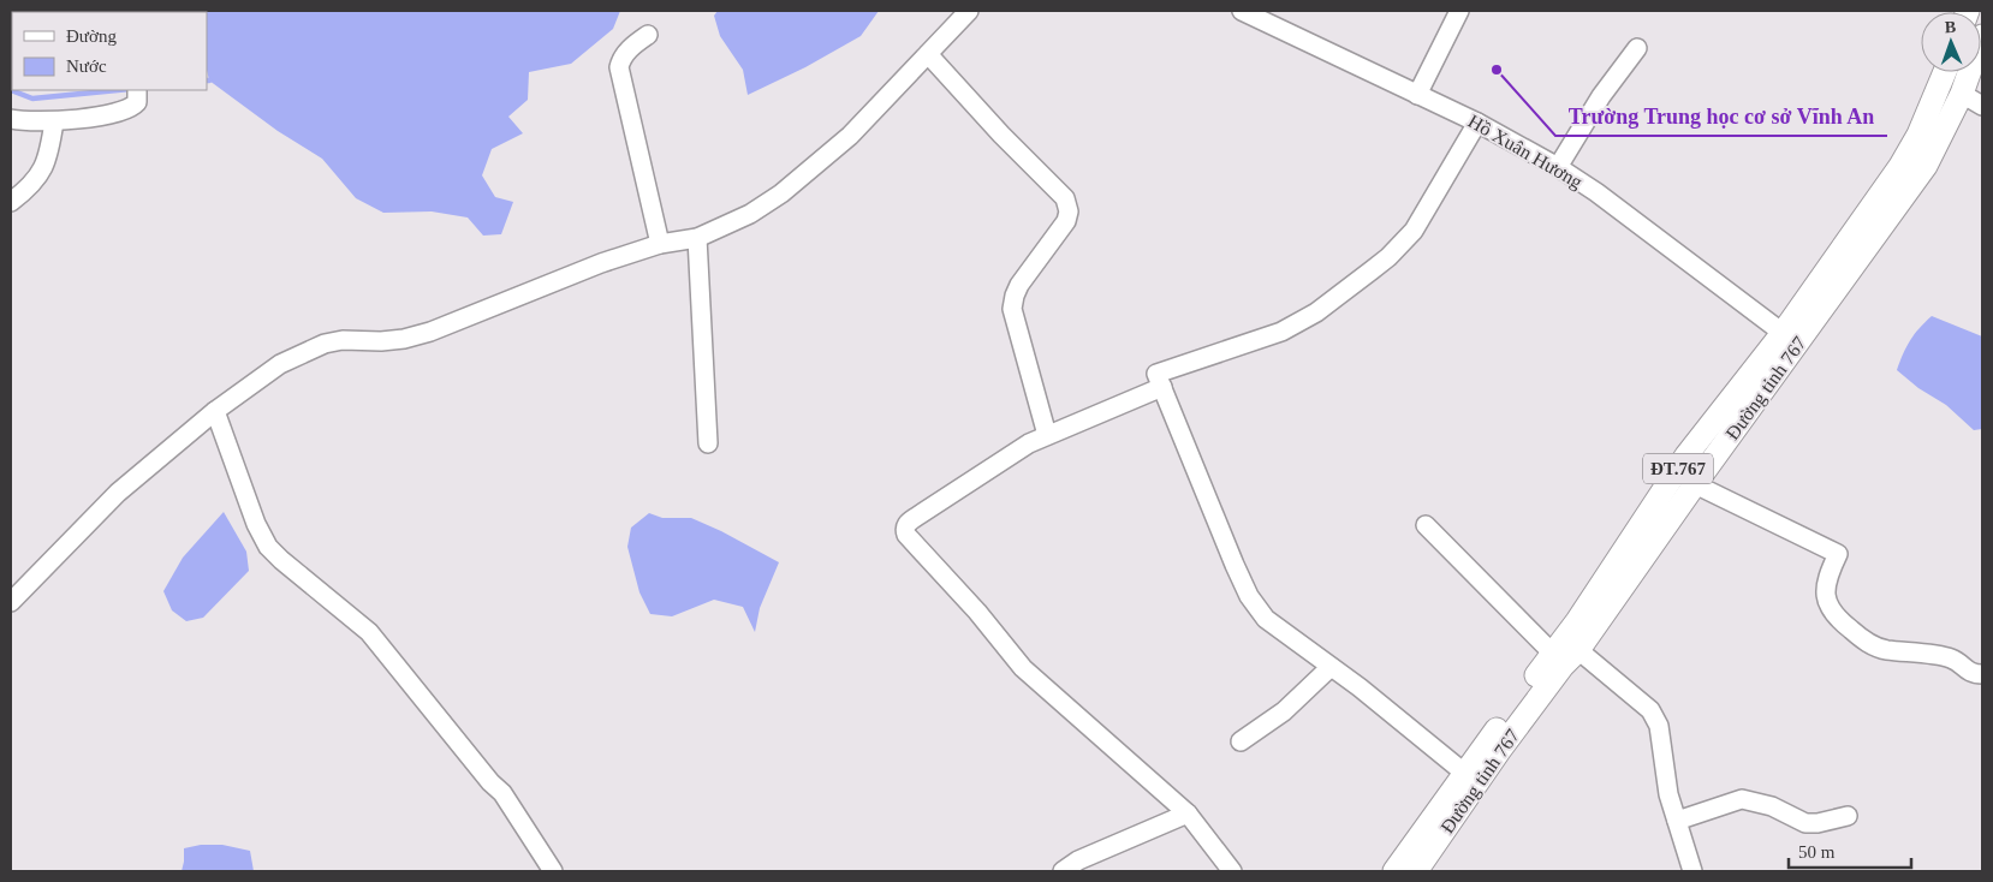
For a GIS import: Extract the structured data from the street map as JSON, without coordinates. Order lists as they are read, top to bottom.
{
  "streets": {
    "main road": ["Đường tỉnh 767", "ĐT.767"],
    "street": ["Hồ Xuân Hương"]
  },
  "crossings": [
    ["Hồ Xuân Hương", "Đường tỉnh 767"]
  ],
  "places": ["Trường Trung học cơ sở Vĩnh An"],
  "legend": ["Đường", "Nước"],
  "scale_bar": "50 m",
  "north": "top"
}
